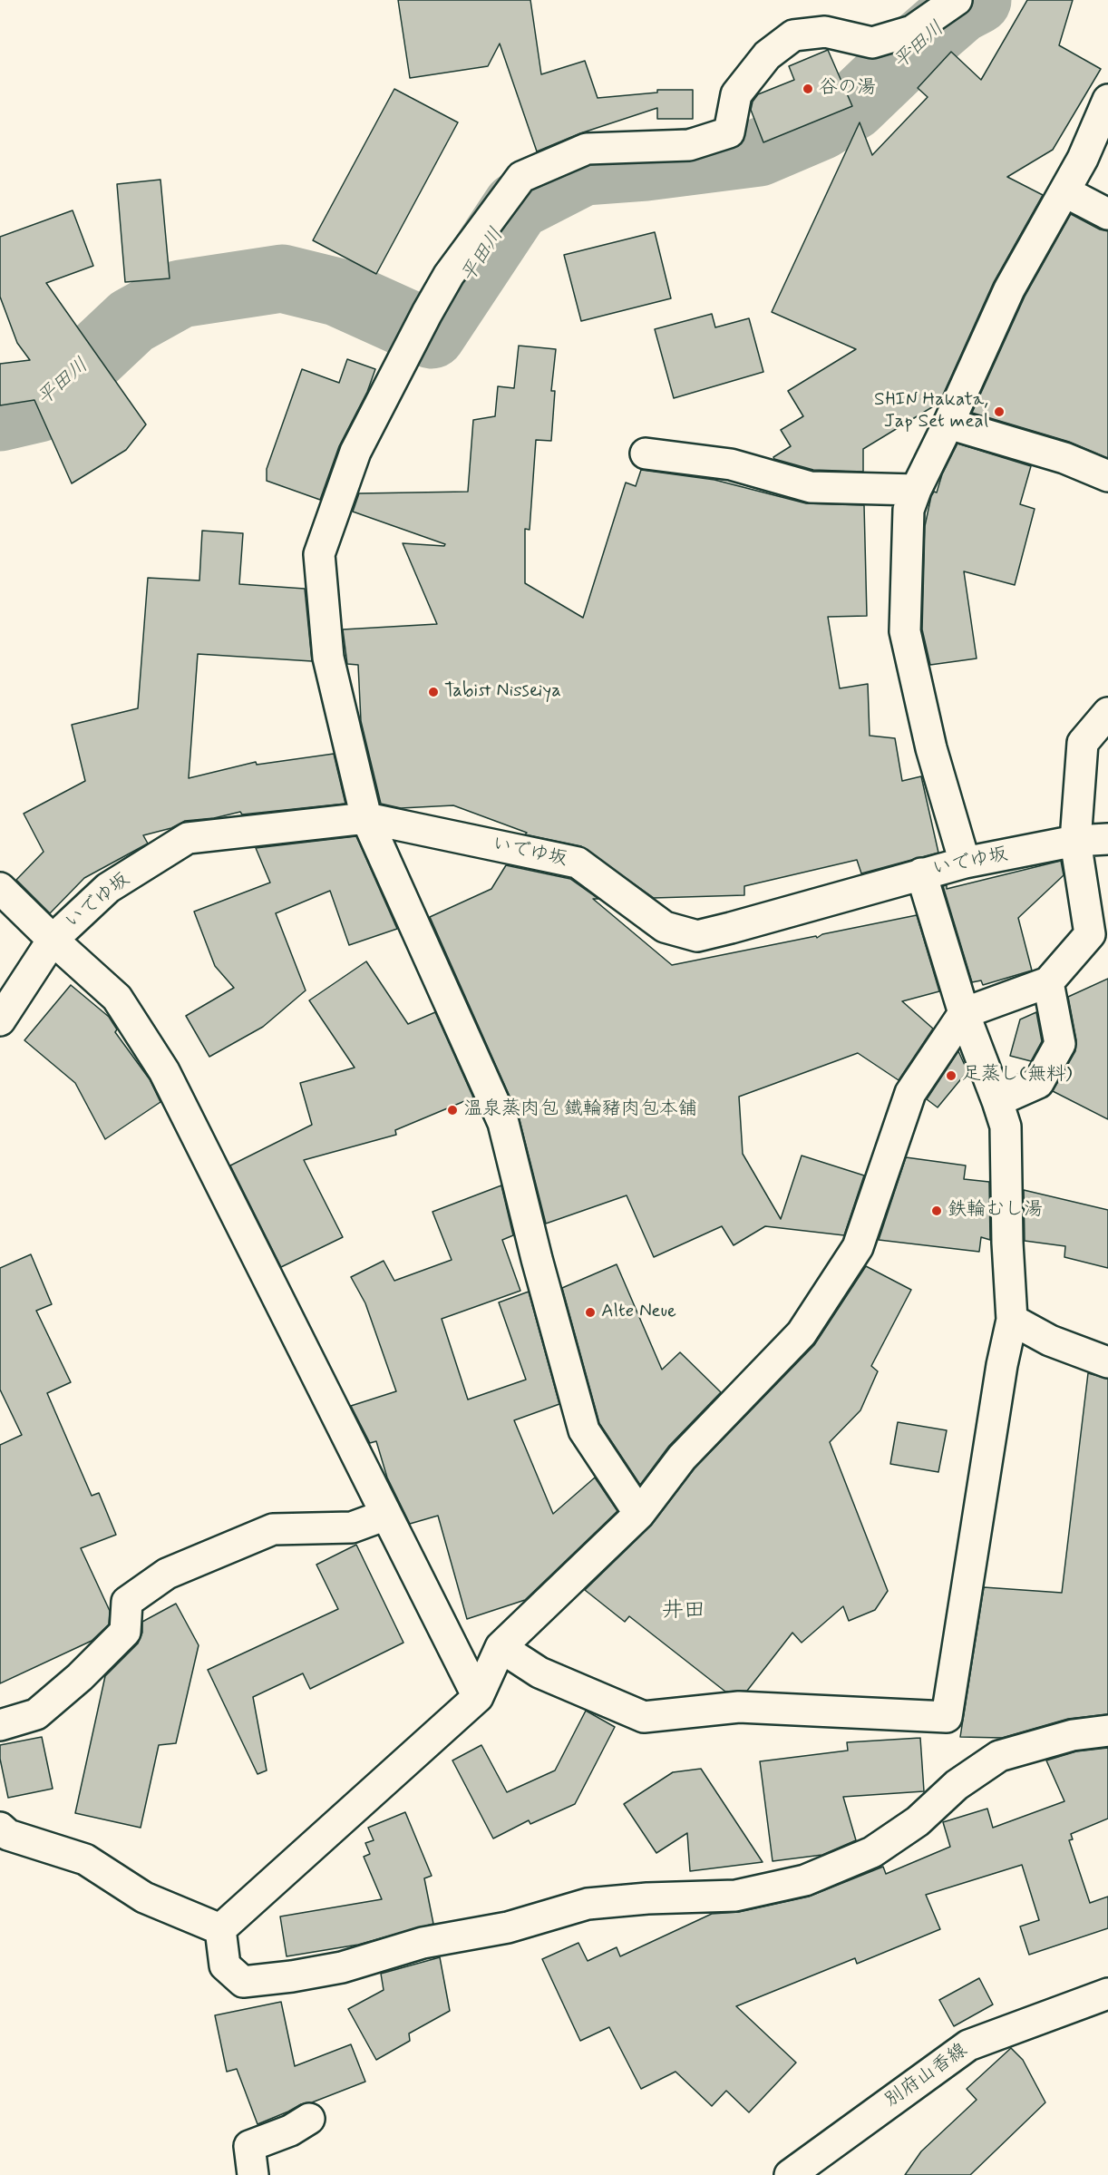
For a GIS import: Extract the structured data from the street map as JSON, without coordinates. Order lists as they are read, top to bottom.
{
  "streets": {
    "street": ["いでゆ坂", "別府山香線"]
  },
  "districts": ["井田"],
  "water": ["平田川"],
  "places": [
    "谷の湯",
    "SHIN Hakata, Jap Set meal",
    "Tabist Nisseiya",
    "足蒸し(無料)",
    "溫泉蒸肉包 鐵輪豬肉包本舖",
    "鉄輪むし湯",
    "Alte Neue"
  ]
}
